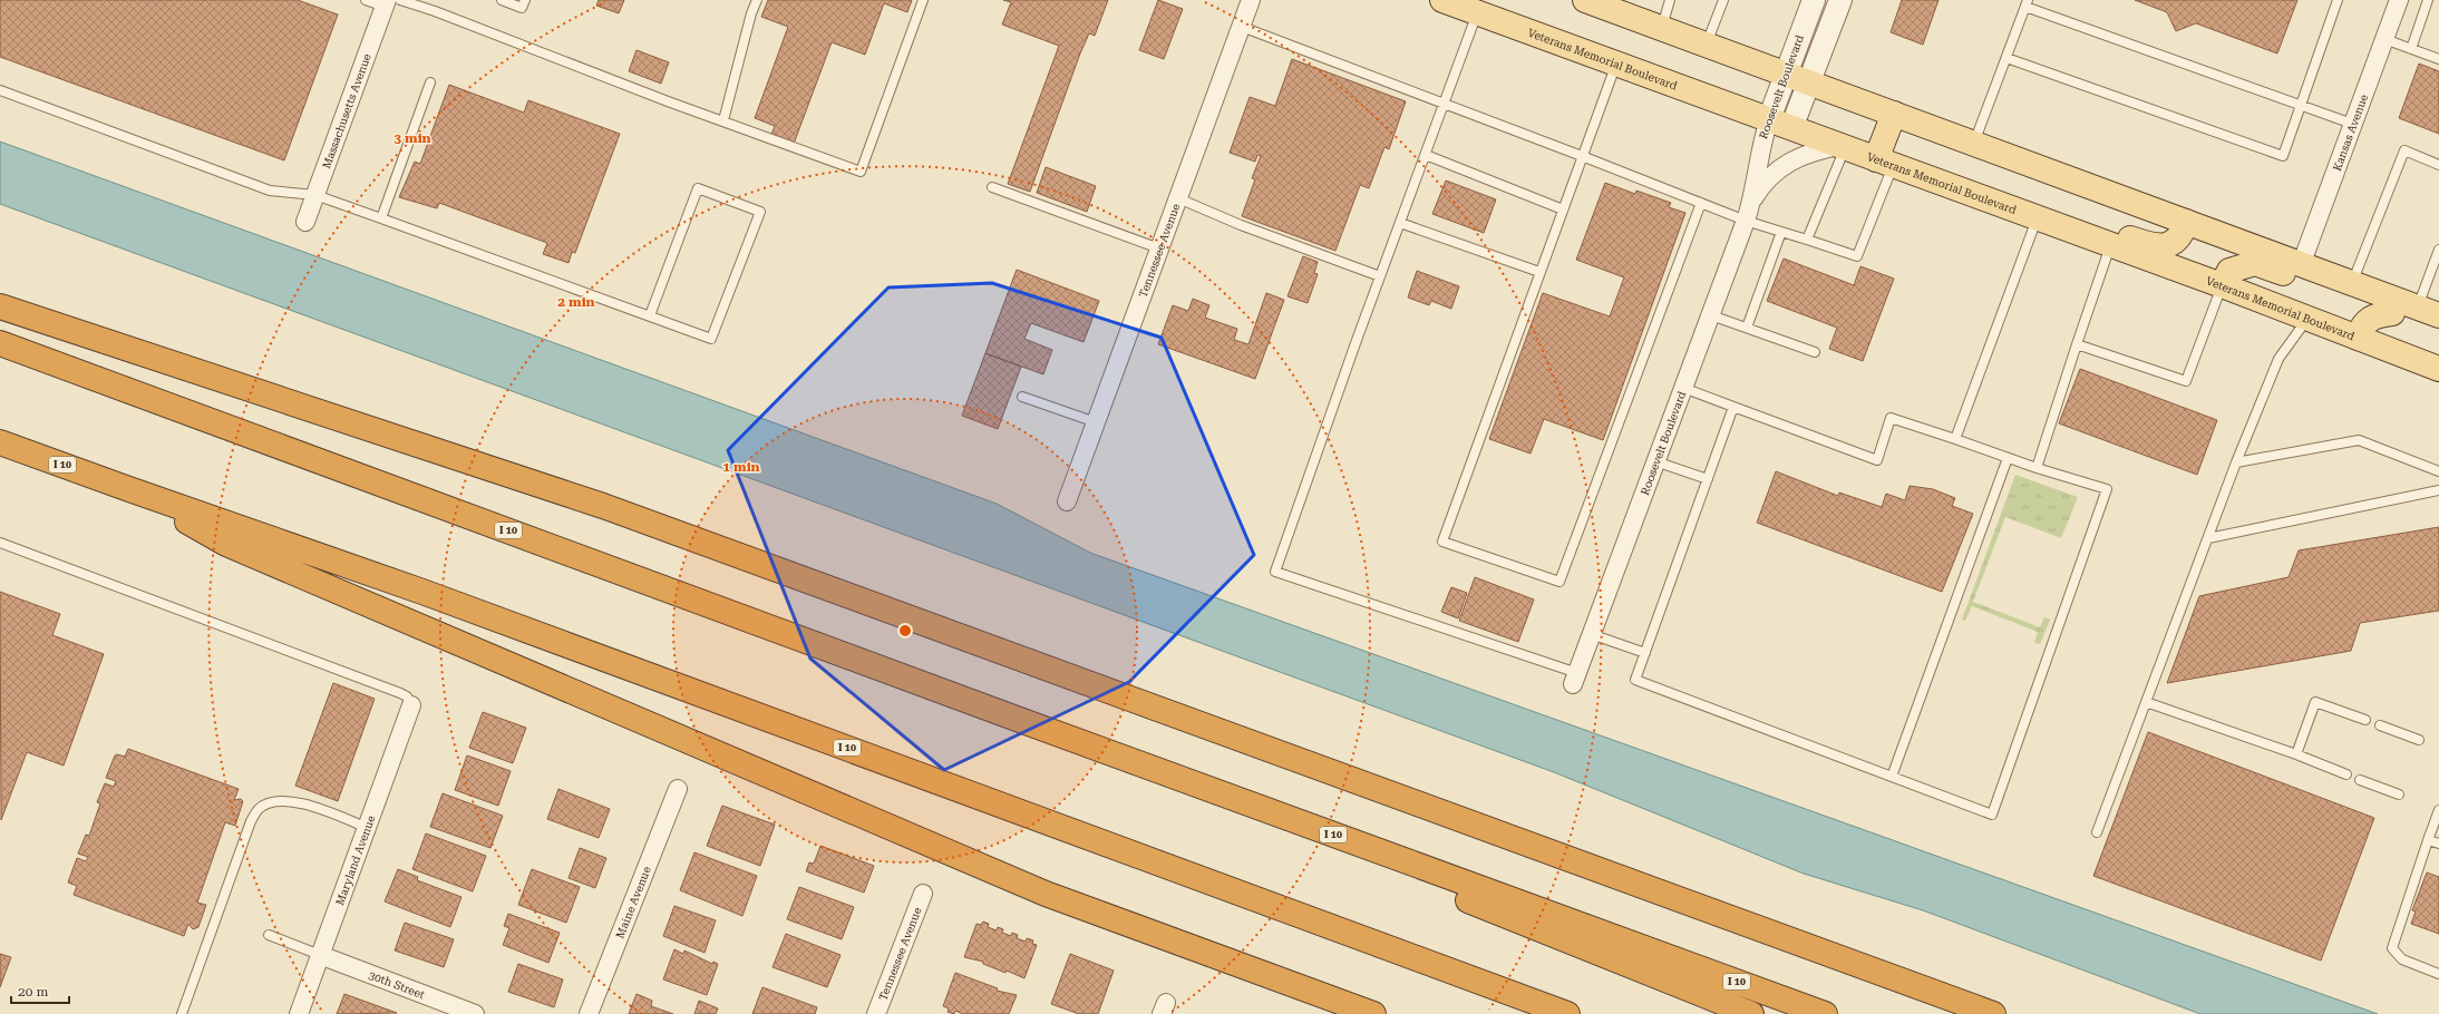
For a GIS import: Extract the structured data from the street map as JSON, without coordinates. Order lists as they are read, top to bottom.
{
  "streets": {
    "highway": ["I 10"],
    "main road": ["Veterans Memorial Boulevard"],
    "street": [
      "Roosevelt Boulevard",
      "Massachusetts Avenue",
      "Kansas Avenue",
      "Tennessee Avenue",
      "Maryland Avenue",
      "Maine Avenue",
      "30th Street"
    ]
  },
  "crossings": [
    ["Veterans Memorial Boulevard", "Roosevelt Boulevard"],
    ["Maryland Avenue", "30th Street"]
  ],
  "scale_bar": "20 m",
  "rings": ["3 min", "2 min", "1 min"]
}
